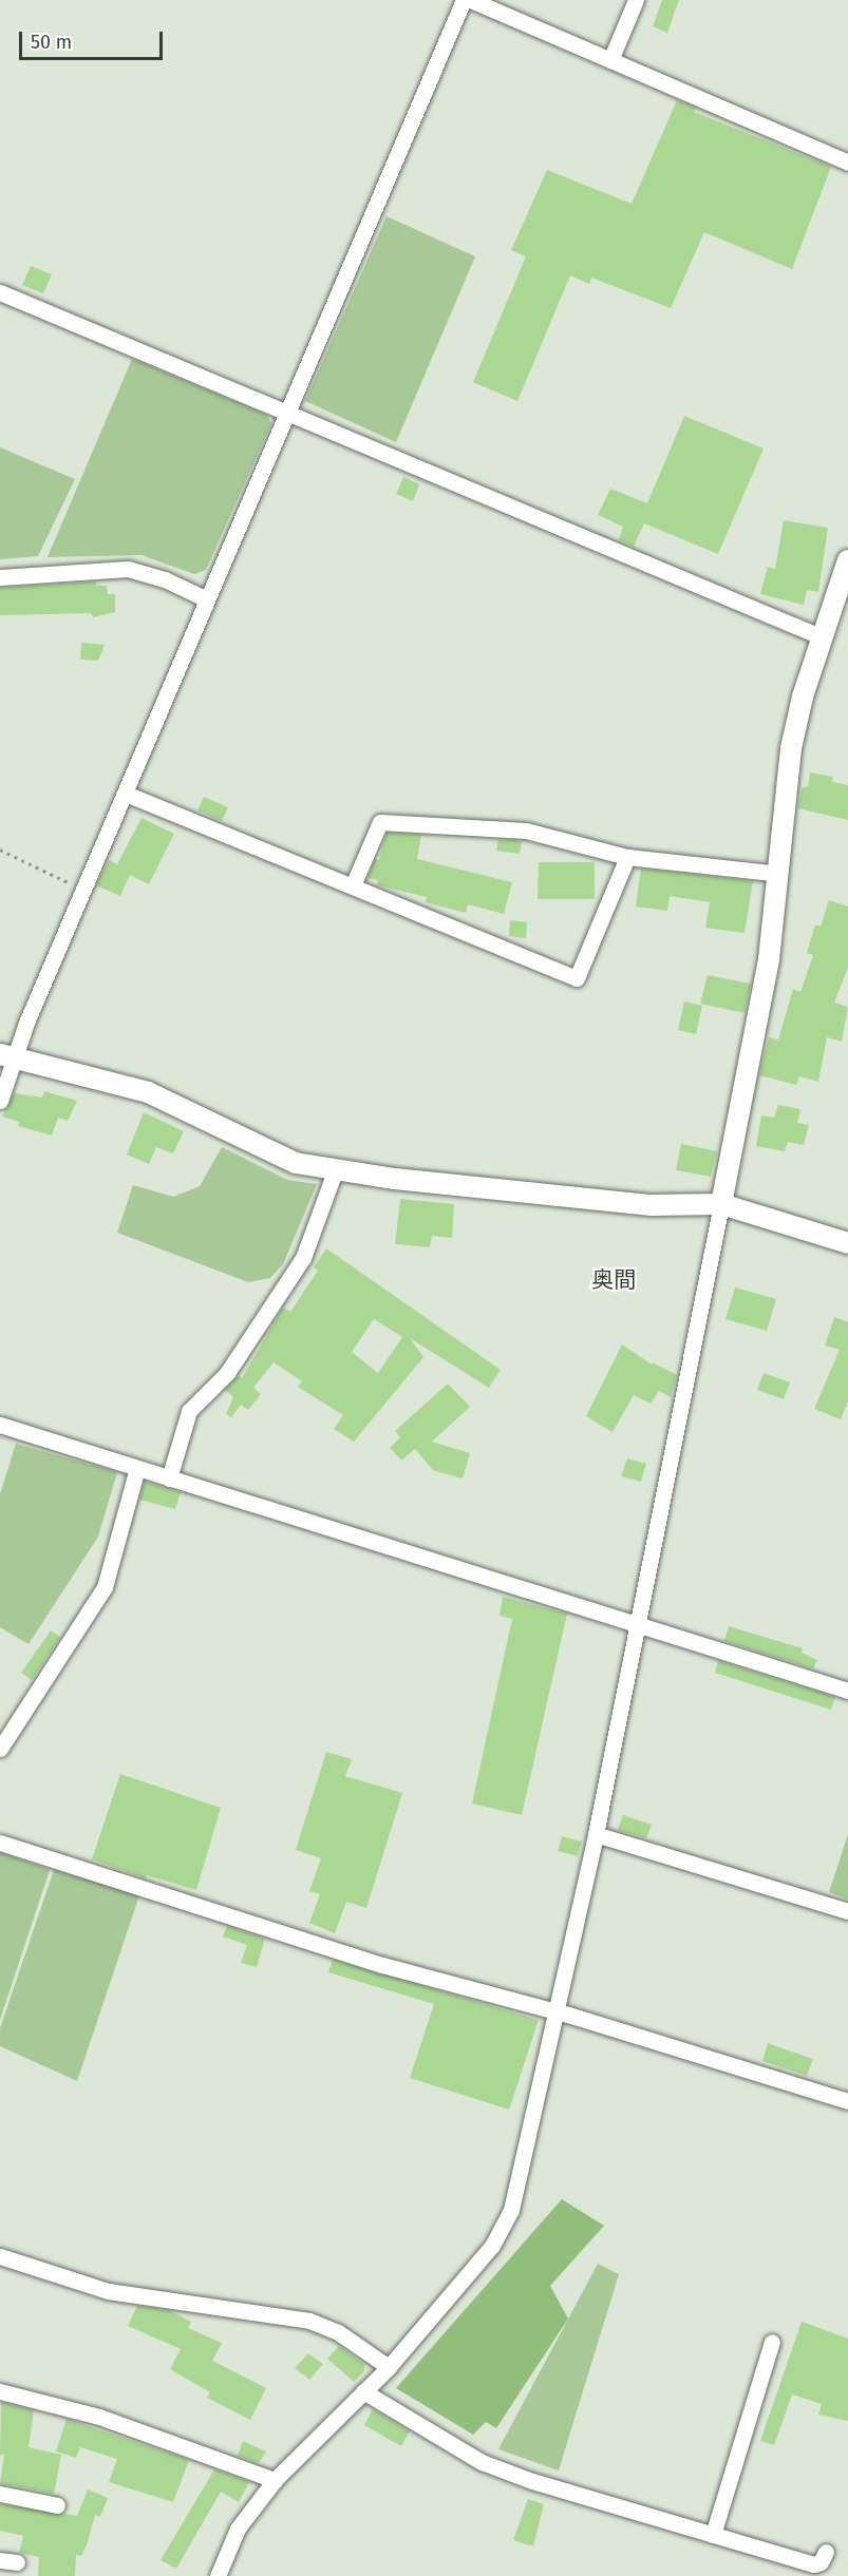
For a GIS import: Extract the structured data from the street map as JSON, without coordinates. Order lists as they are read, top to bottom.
{
  "districts": ["奥間"],
  "scale_bar": "50 m"
}
